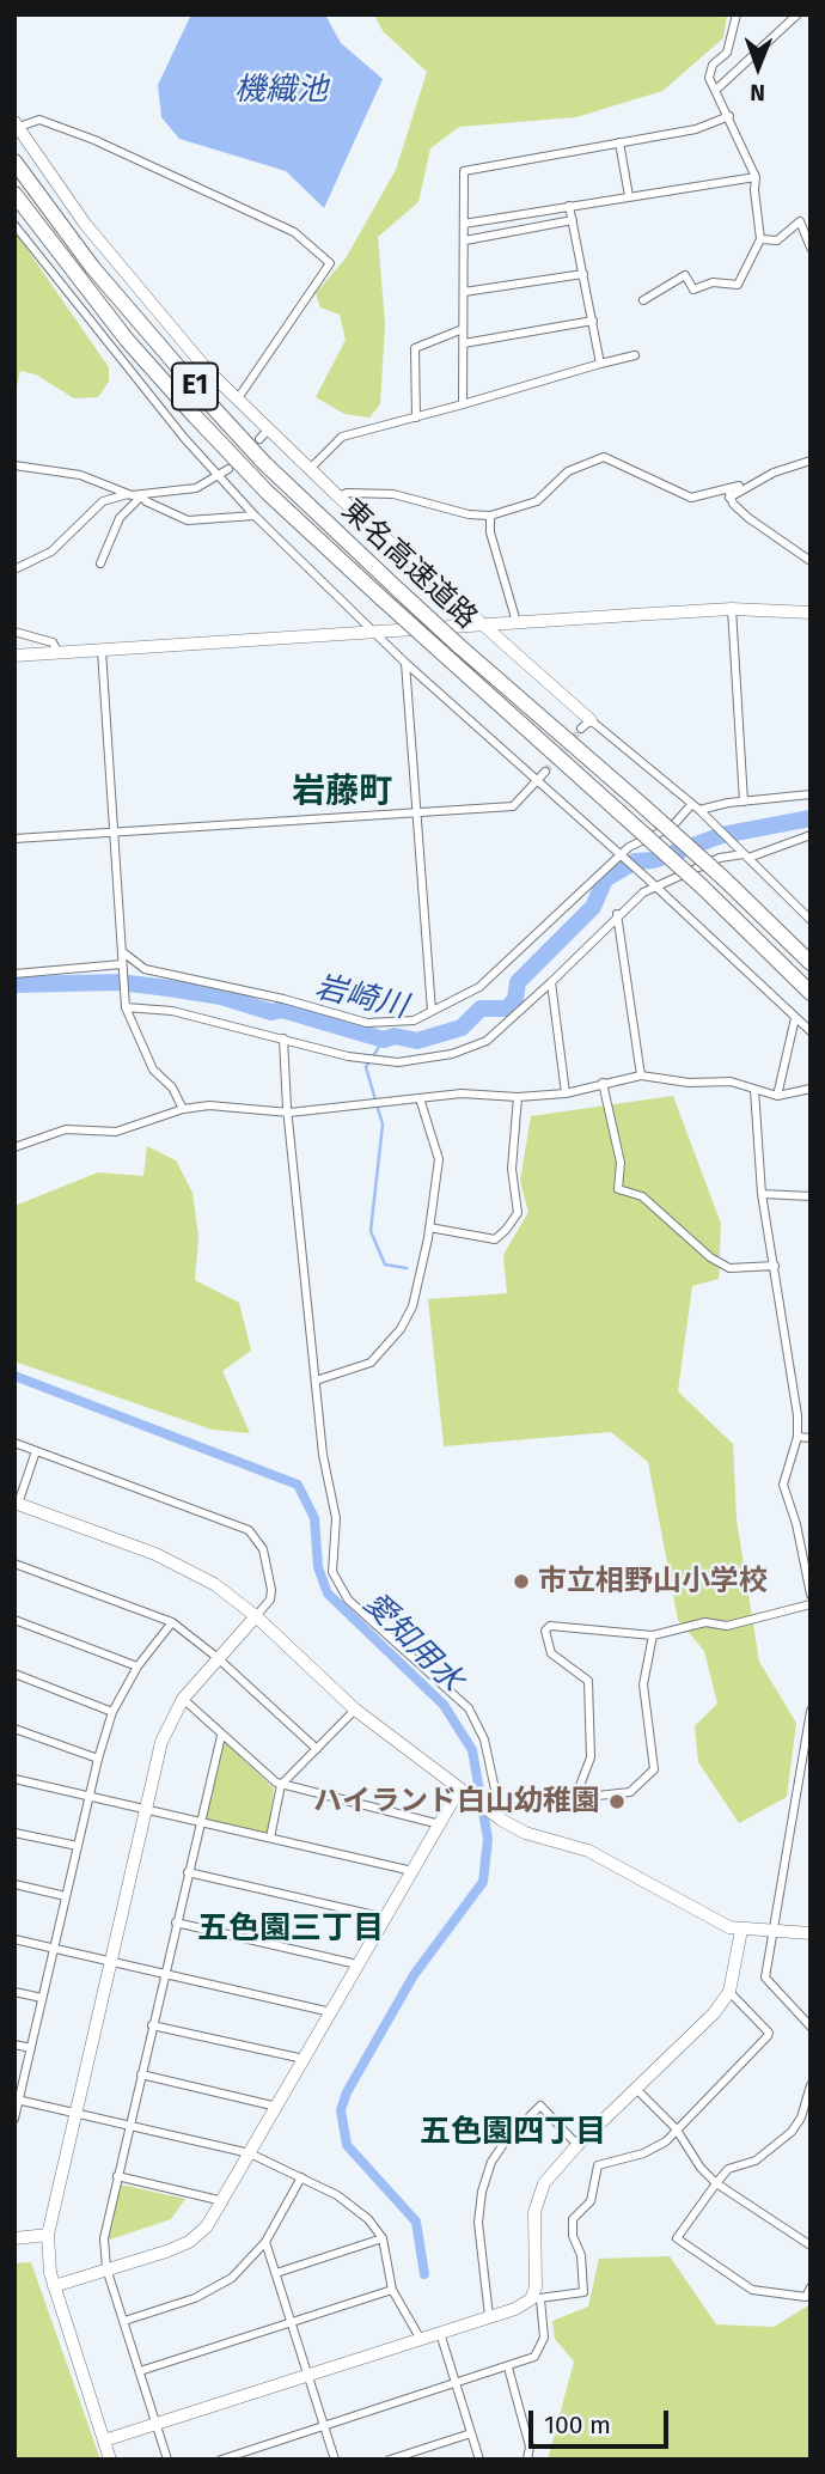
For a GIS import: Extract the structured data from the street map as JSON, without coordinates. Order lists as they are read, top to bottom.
{
  "streets": {
    "highway": ["E1", "東名高速道路"]
  },
  "districts": ["岩藤町", "五色園三丁目", "五色園四丁目"],
  "water": ["機織池", "岩崎川", "愛知用水"],
  "places": ["市立相野山小学校", "ハイランド白山幼稚園"],
  "scale_bar": "100 m",
  "north": "bottom"
}
